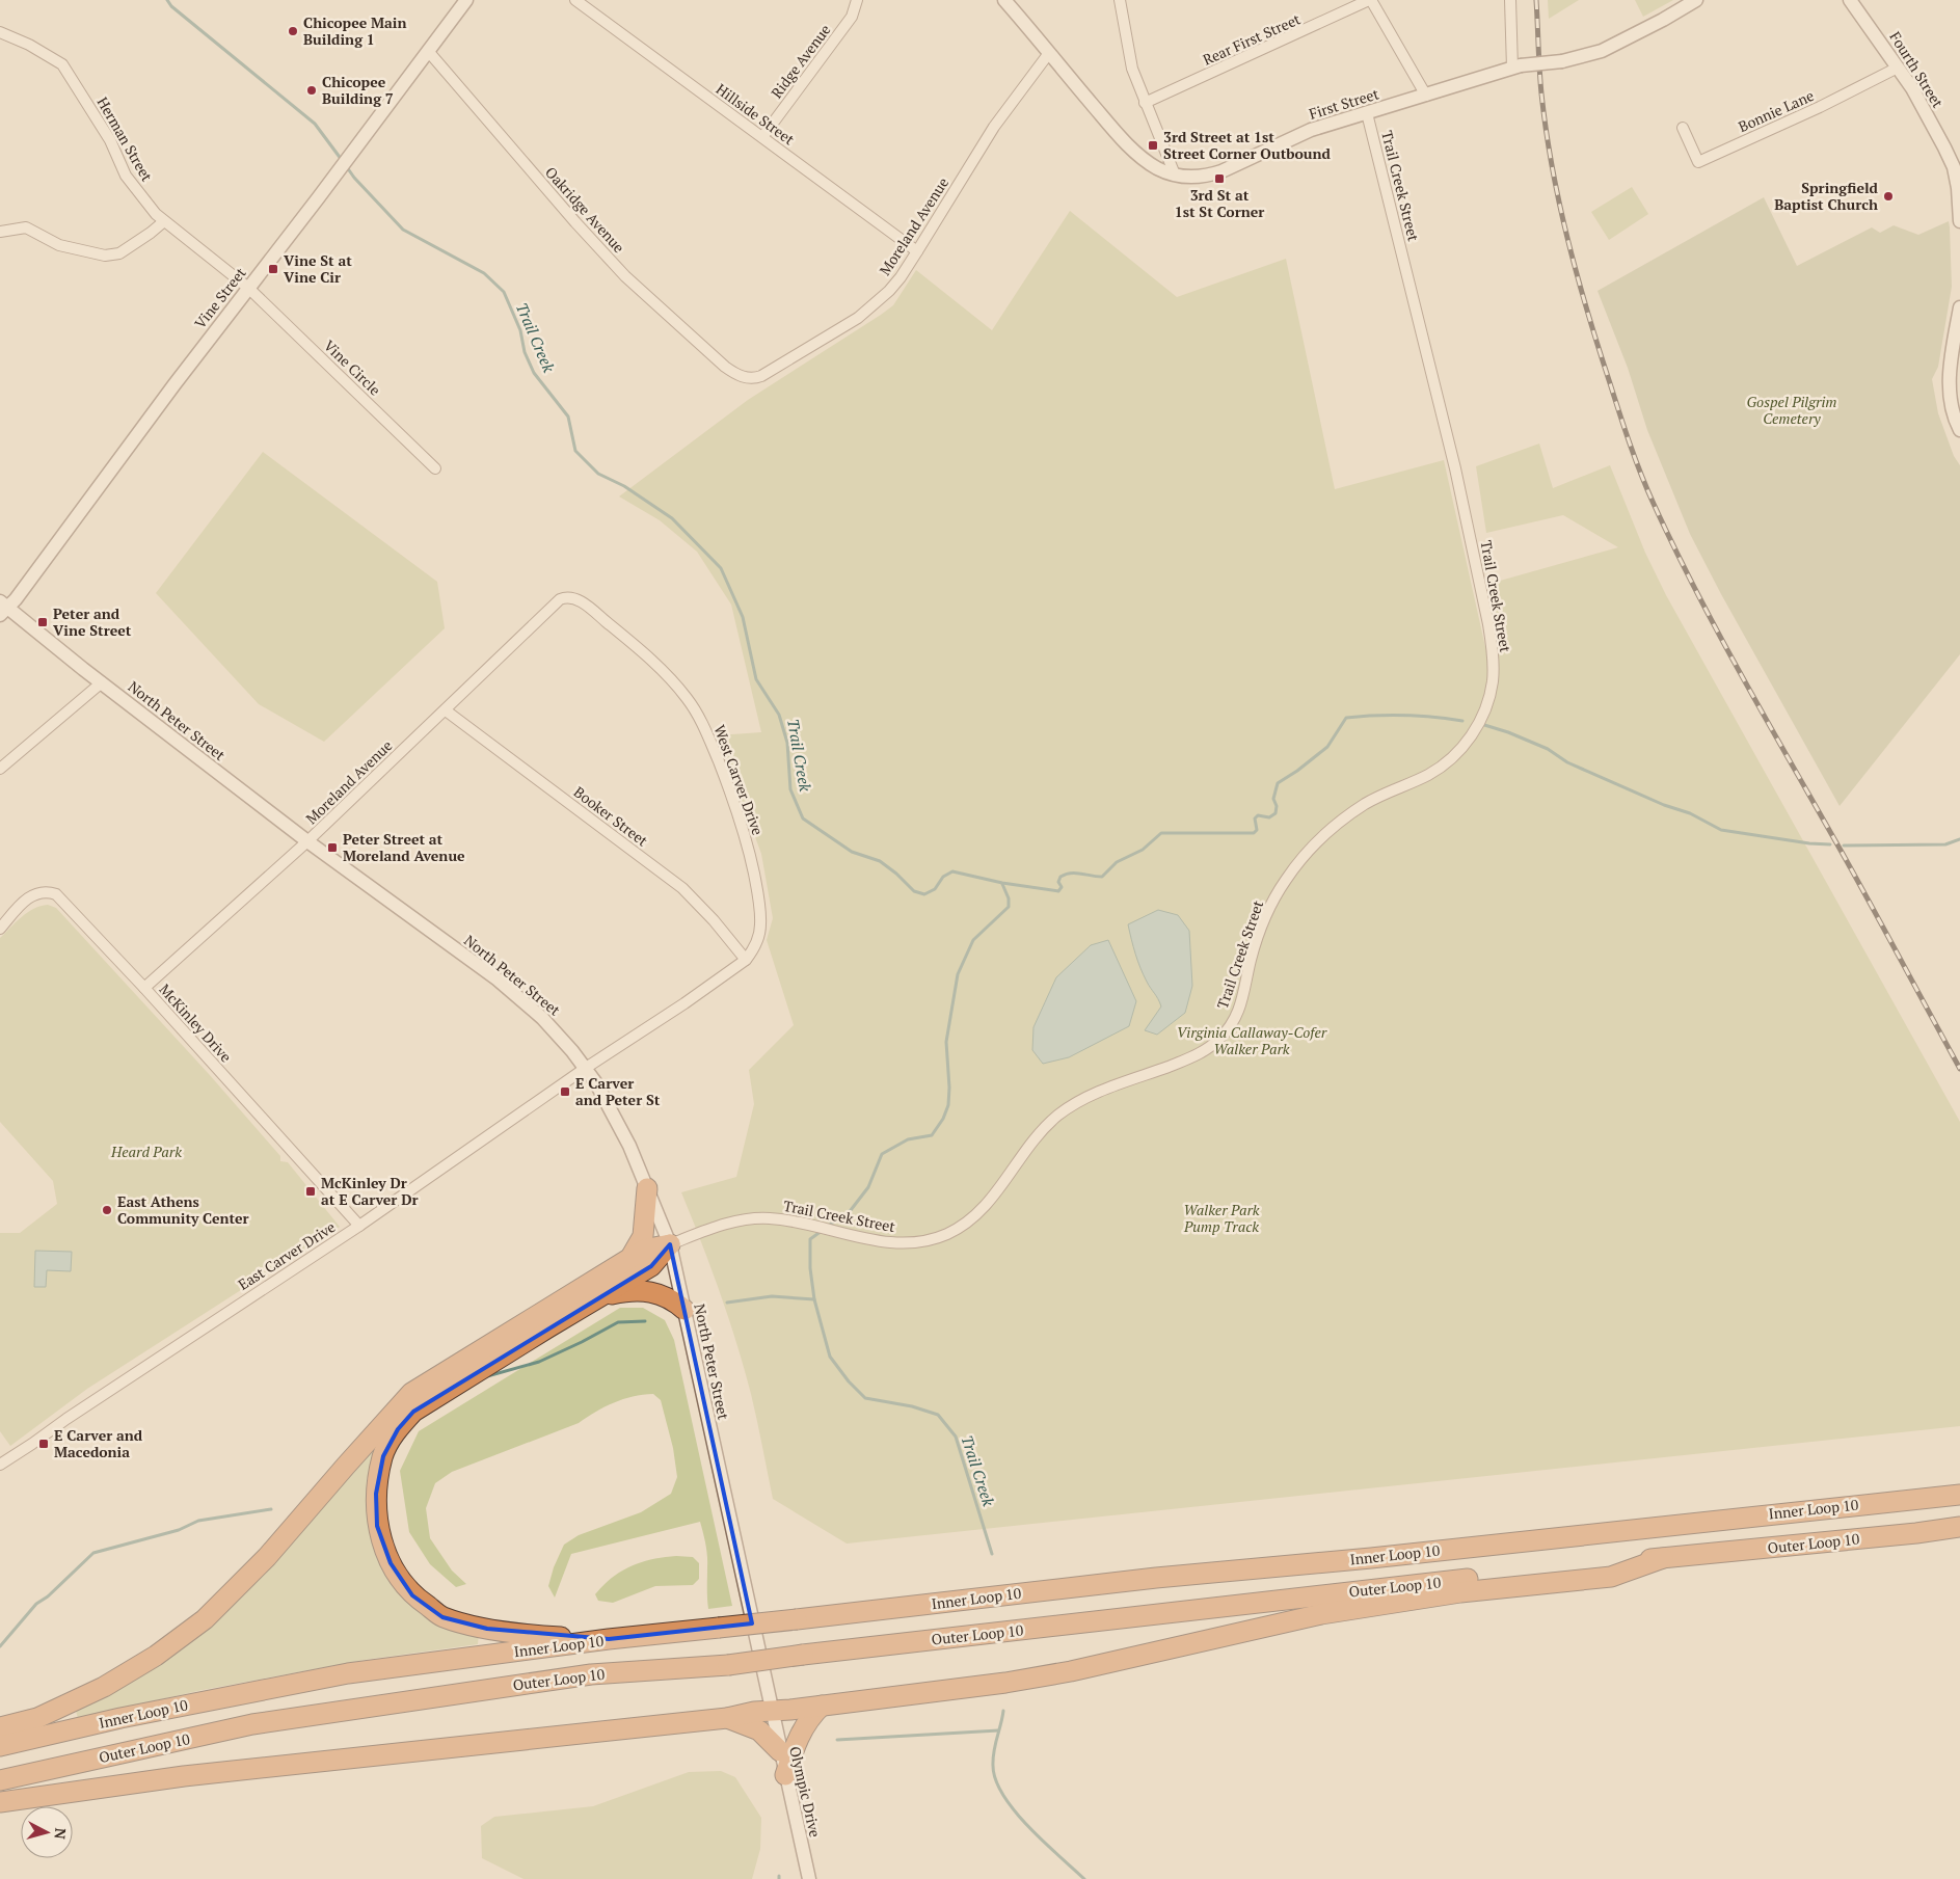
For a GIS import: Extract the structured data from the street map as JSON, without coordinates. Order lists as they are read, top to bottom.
{
  "streets": {
    "highway": ["Inner Loop 10", "Outer Loop 10"],
    "street": [
      "Rear First Street",
      "Ridge Avenue",
      "Fourth Street",
      "First Street",
      "Bonnie Lane",
      "Hillside Street",
      "Herman Street",
      "Trail Creek Street",
      "Oakridge Avenue",
      "Moreland Avenue",
      "Vine Street",
      "Vine Circle",
      "North Peter Street",
      "West Carver Drive",
      "Booker Street",
      "McKinley Drive",
      "East Carver Drive",
      "Olympic Drive"
    ]
  },
  "crossings": [
    ["Ridge Avenue", "Hillside Street"],
    ["Fourth Street", "Bonnie Lane"],
    ["First Street", "Trail Creek Street"],
    ["First Street", "Moreland Avenue"],
    ["Hillside Street", "Moreland Avenue"],
    ["Herman Street", "Vine Street"],
    ["Herman Street", "Vine Circle"],
    ["Trail Creek Street", "North Peter Street"],
    ["Oakridge Avenue", "Moreland Avenue"],
    ["Oakridge Avenue", "Vine Street"],
    ["Moreland Avenue", "North Peter Street"],
    ["Moreland Avenue", "West Carver Drive"],
    ["Moreland Avenue", "Booker Street"],
    ["Moreland Avenue", "McKinley Drive"],
    ["Vine Street", "Vine Circle"],
    ["Vine Street", "North Peter Street"],
    ["North Peter Street", "West Carver Drive"],
    ["North Peter Street", "East Carver Drive"],
    ["North Peter Street", "Olympic Drive"],
    ["West Carver Drive", "Booker Street"],
    ["West Carver Drive", "East Carver Drive"],
    ["McKinley Drive", "East Carver Drive"]
  ],
  "water": ["Trail Creek"],
  "parks": [
    "Gospel Pilgrim Cemetery",
    "Virginia Callaway-Cofer Walker Park",
    "Heard Park",
    "Walker Park Pump Track"
  ],
  "places": {
    "other": [
      "Chicopee Main Building 1",
      "Chicopee Building 7",
      "Springfield Baptist Church",
      "East Athens Community Center"
    ],
    "transit": [
      "3rd Street at 1st Street Corner Outbound",
      "3rd St at 1st St Corner",
      "Vine St at Vine Cir",
      "Peter and Vine Street",
      "Peter Street at Moreland Avenue",
      "E Carver and Peter St",
      "McKinley Dr at E Carver Dr",
      "E Carver and Macedonia"
    ]
  },
  "north": "right"
}
